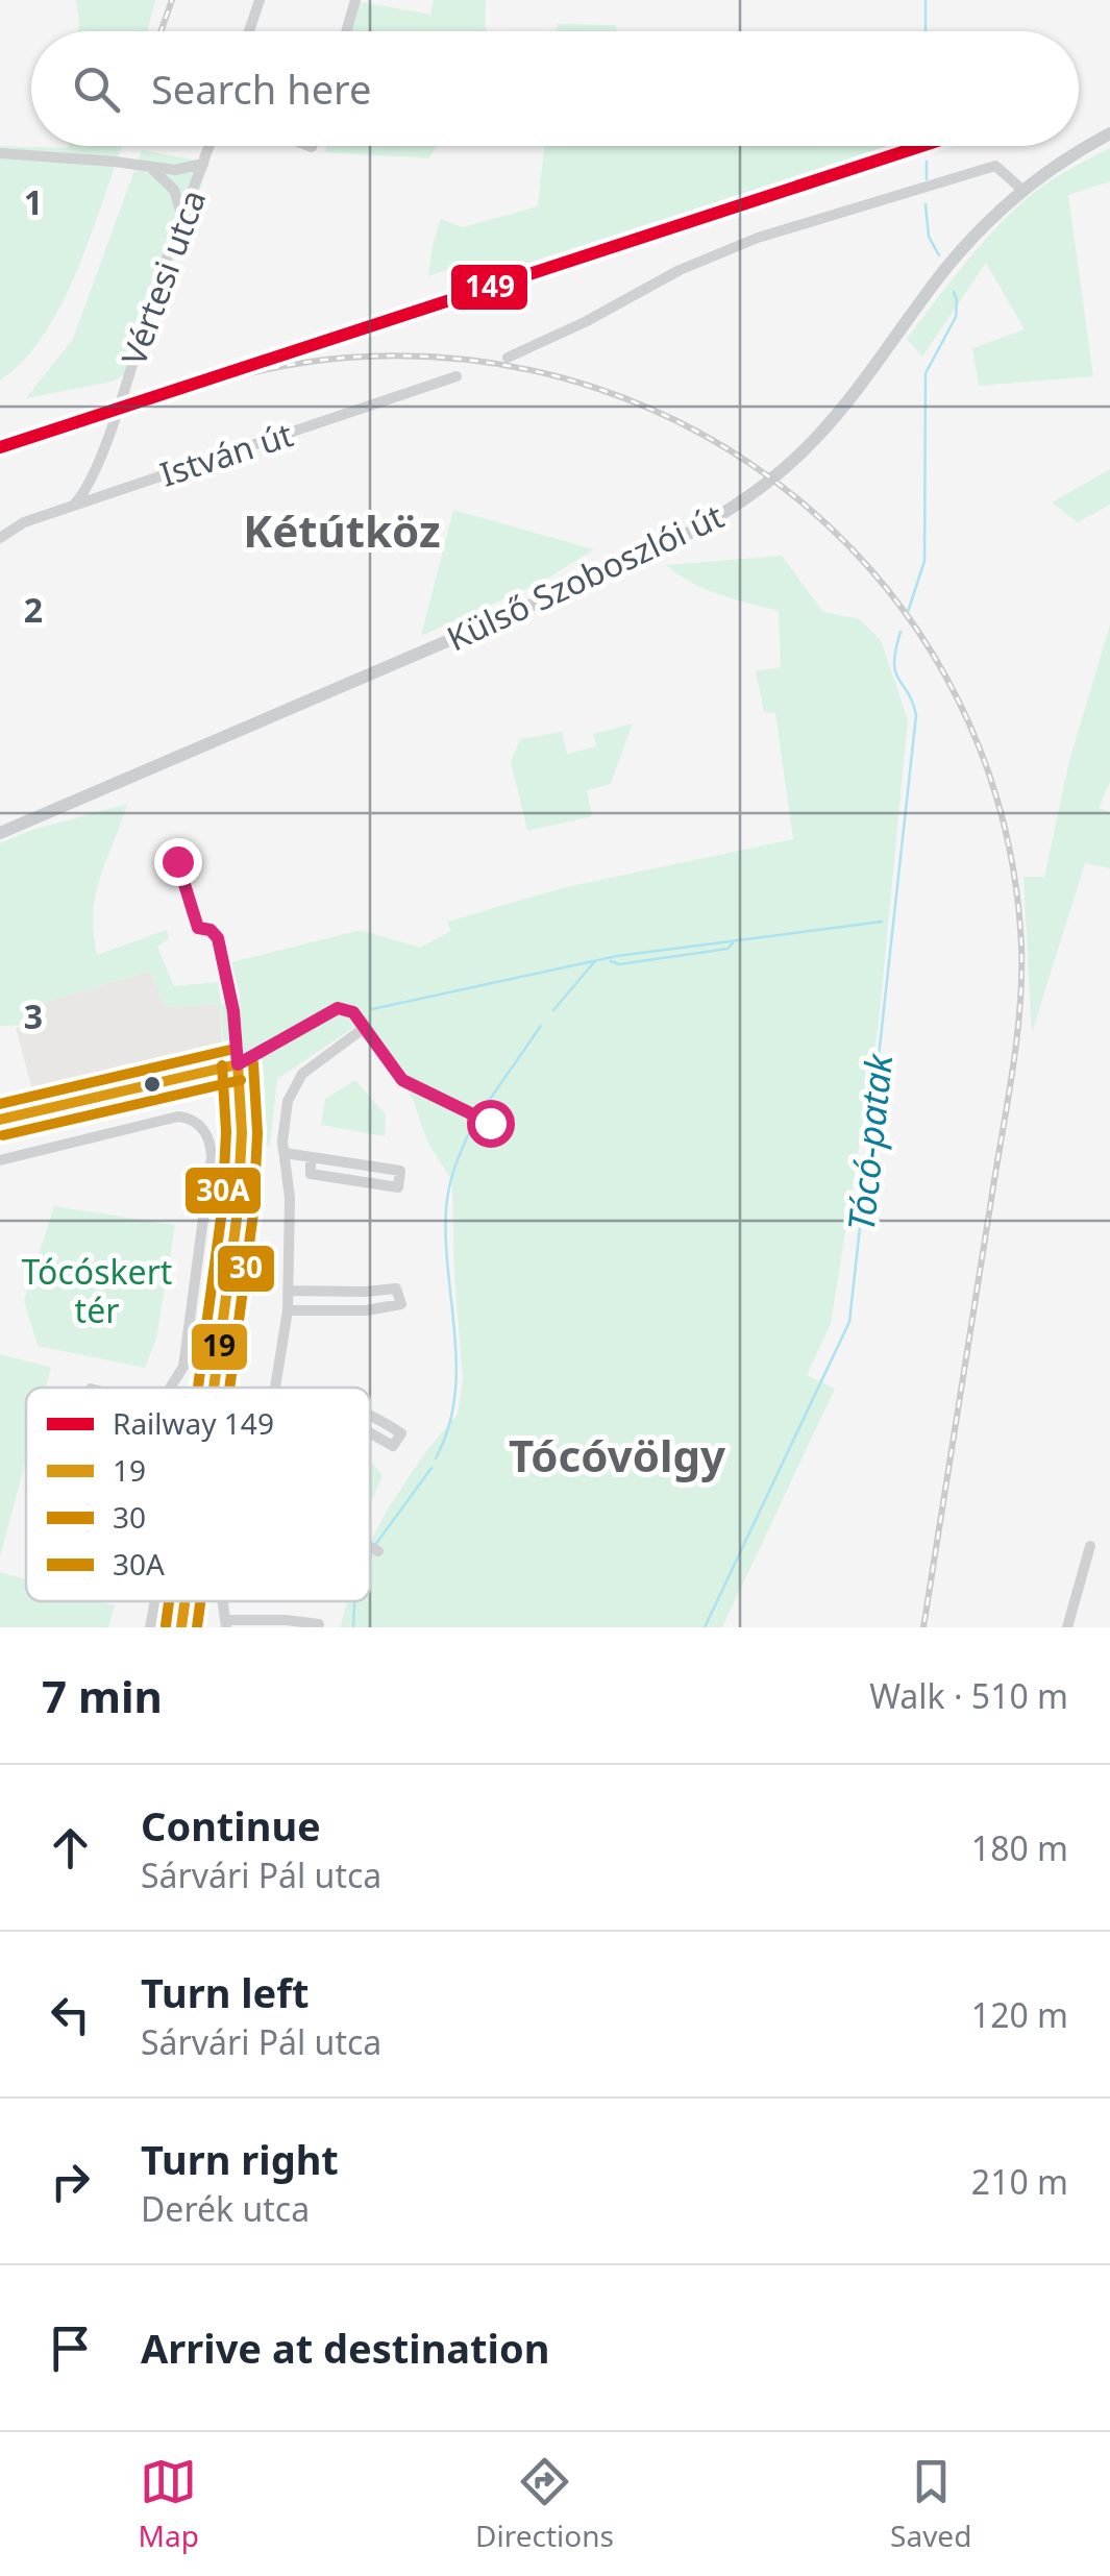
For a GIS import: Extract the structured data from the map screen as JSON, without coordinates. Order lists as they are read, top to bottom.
{
  "streets": {
    "main road": ["Külső Szoboszlói út"],
    "street": ["Vértesi utca", "István út"]
  },
  "crossings": [
    ["Vértesi utca", "István út"]
  ],
  "districts": ["Kétútköz", "Tócóvölgy"],
  "water": ["Tócó-patak"],
  "parks": ["Tócóskert tér"],
  "lines": [
    "rail line 149",
    "transit line 30A",
    "transit line 30",
    "transit line 19"
  ],
  "legend": [
    "Railway 149",
    "19",
    "30",
    "30A"
  ],
  "page": {
    "search": "Search here",
    "heading": ["7 min", "Walk · 510 m"],
    "list": [
      ["Continue", "Sárvári Pál utca", "180 m"],
      ["Turn left", "Sárvári Pál utca", "120 m"],
      ["Turn right", "Derék utca", "210 m"],
      "Arrive at destination"
    ],
    "nav": ["Map", "Directions", "Saved"]
  },
  "grid": {
    "rows": ["1", "2", "3"]
  }
}
